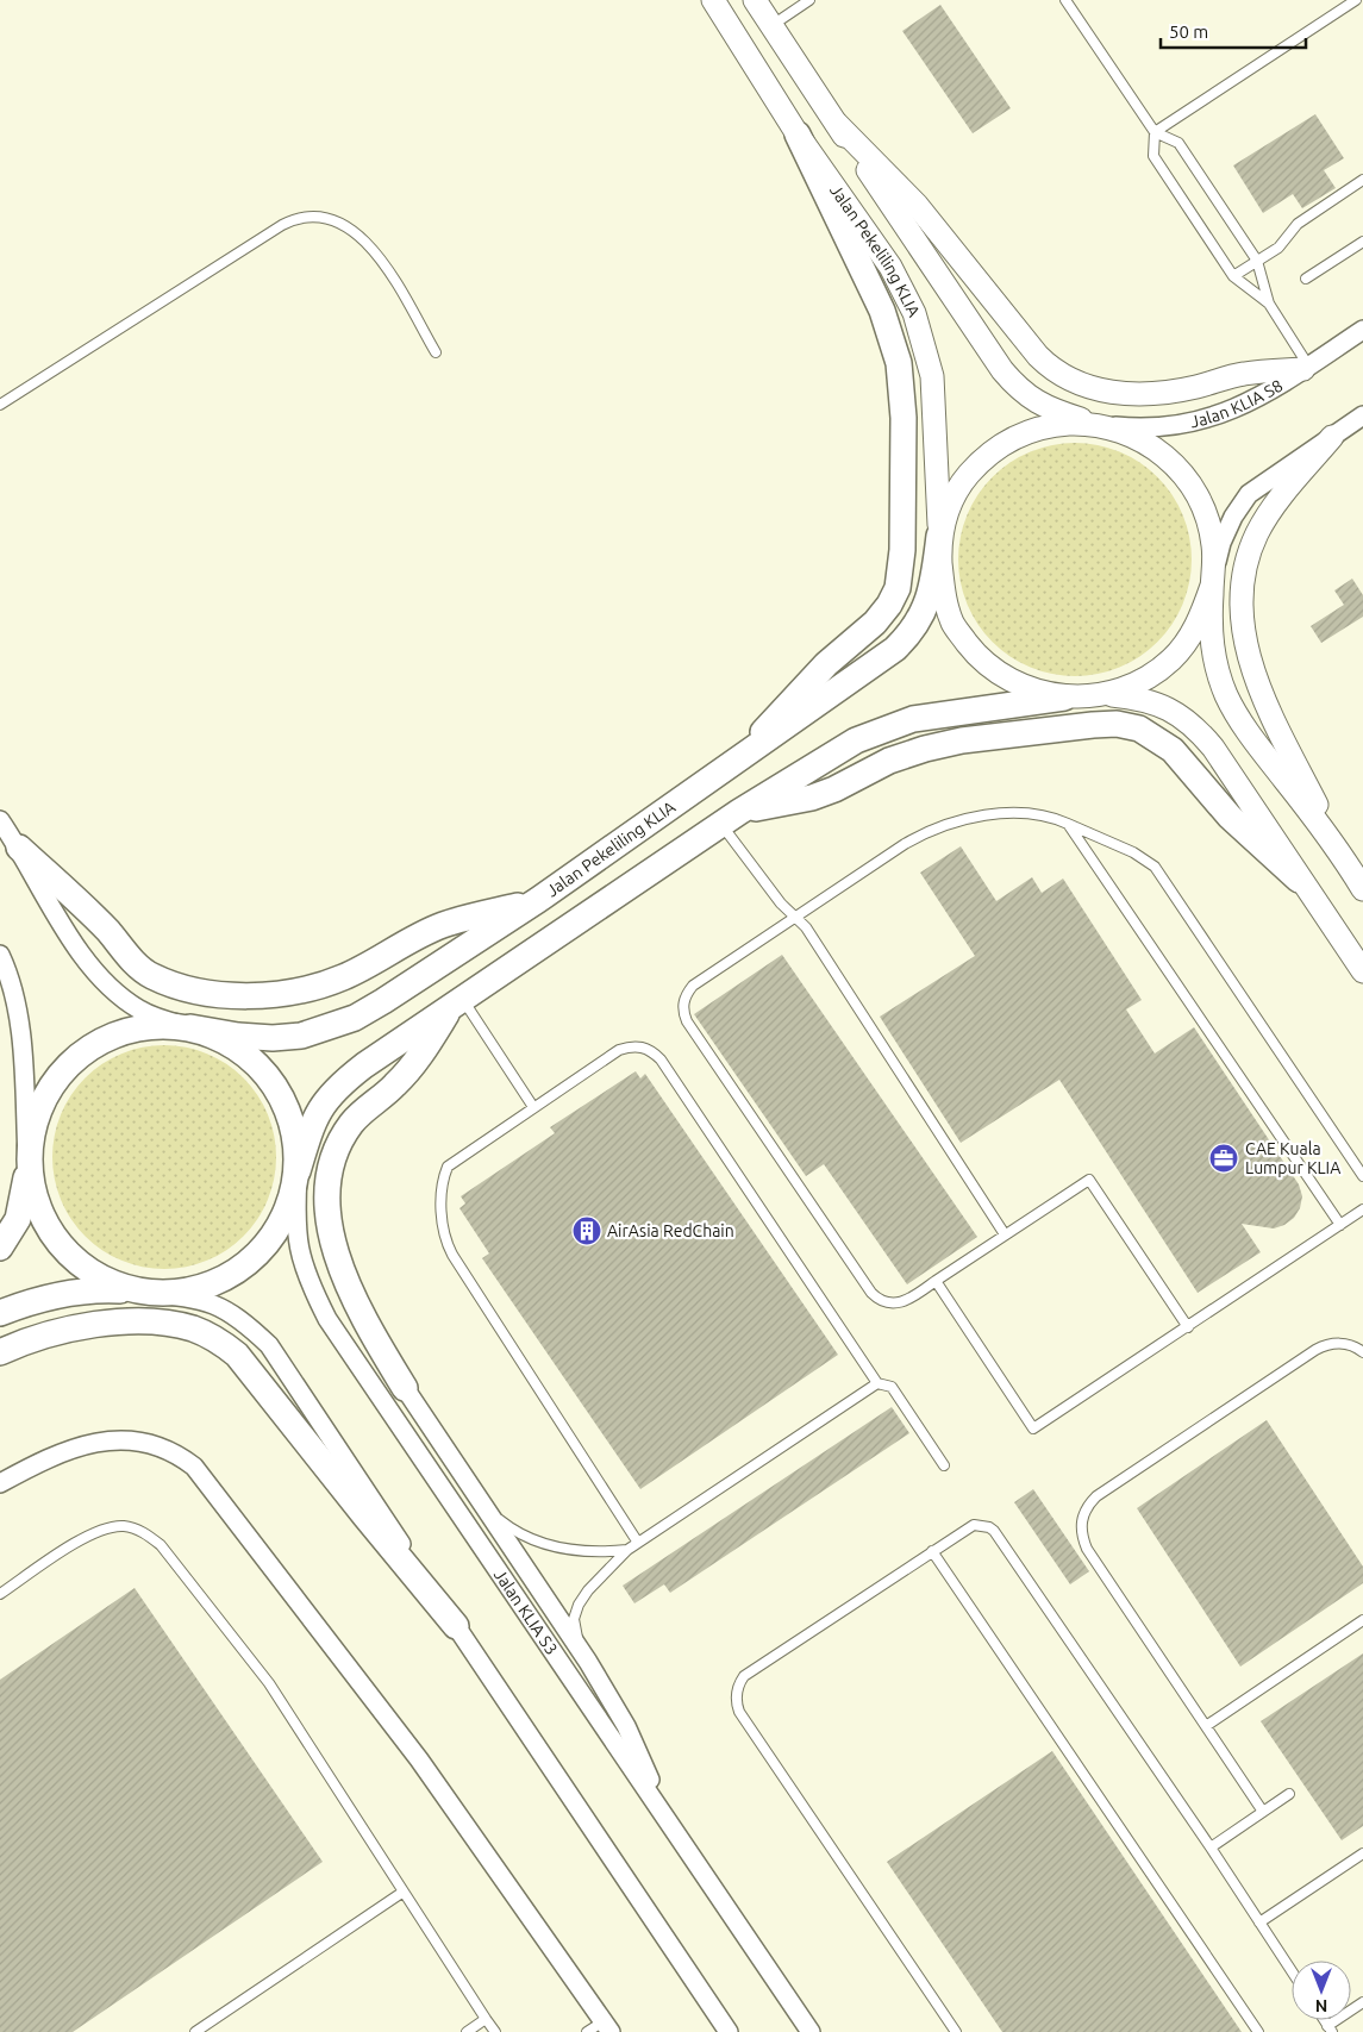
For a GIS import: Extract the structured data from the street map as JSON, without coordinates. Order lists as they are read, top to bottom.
{
  "streets": {
    "main road": ["Jalan Pekeliling KLIA"],
    "street": ["Jalan KLIA S8", "Jalan KLIA S3"]
  },
  "crossings": [
    ["Jalan Pekeliling KLIA", "Jalan KLIA S8"],
    ["Jalan Pekeliling KLIA", "Jalan KLIA S3"]
  ],
  "places": {
    "office": ["CAE Kuala Lumpur KLIA"],
    "building": ["AirAsia RedChain"]
  },
  "scale_bar": "50 m",
  "north": "bottom"
}
